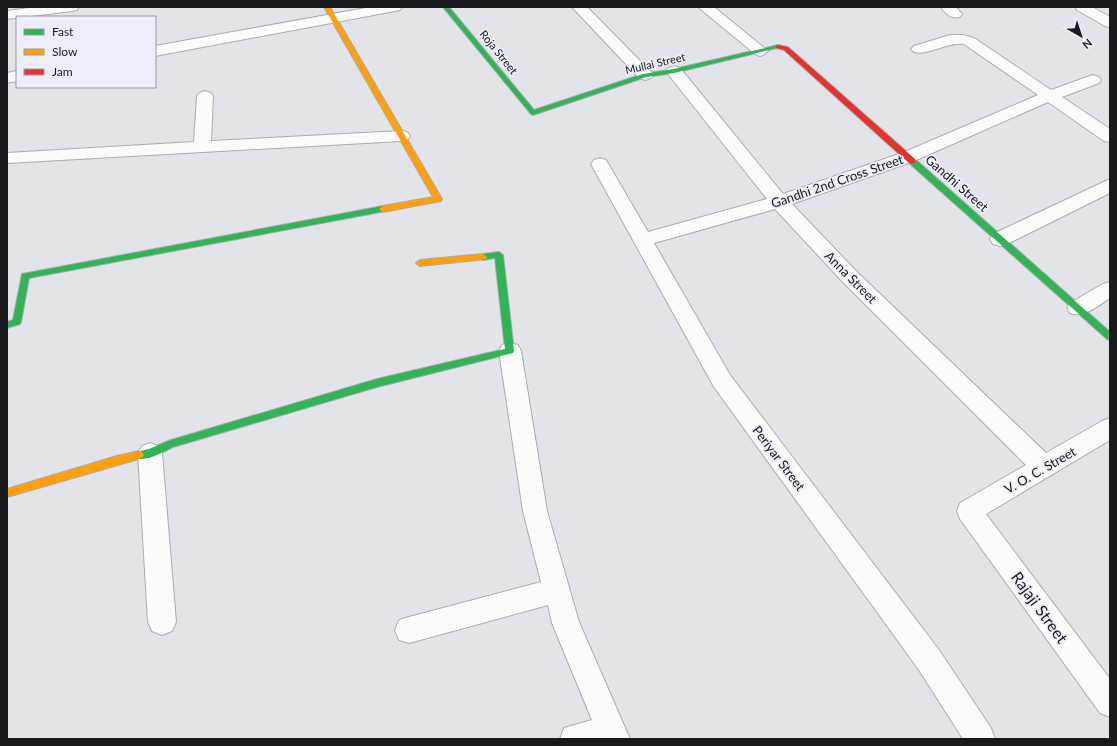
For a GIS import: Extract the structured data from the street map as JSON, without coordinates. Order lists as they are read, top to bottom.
{
  "streets": {
    "street": [
      "Roja Street",
      "Mullai Street",
      "Gandhi 2nd Cross Street",
      "Gandhi Street",
      "Anna Street",
      "Periyar Street",
      "V. O. C. Street",
      "Rajaji Street"
    ]
  },
  "crossings": [
    ["Roja Street", "Mullai Street"],
    ["Mullai Street", "Gandhi Street"],
    ["Mullai Street", "Anna Street"],
    ["Gandhi 2nd Cross Street", "Gandhi Street"],
    ["Gandhi 2nd Cross Street", "Anna Street"],
    ["Gandhi 2nd Cross Street", "Periyar Street"],
    ["Anna Street", "V. O. C. Street"],
    ["V. O. C. Street", "Rajaji Street"]
  ],
  "legend": ["Fast", "Slow", "Jam"],
  "north": "bottom right"
}
